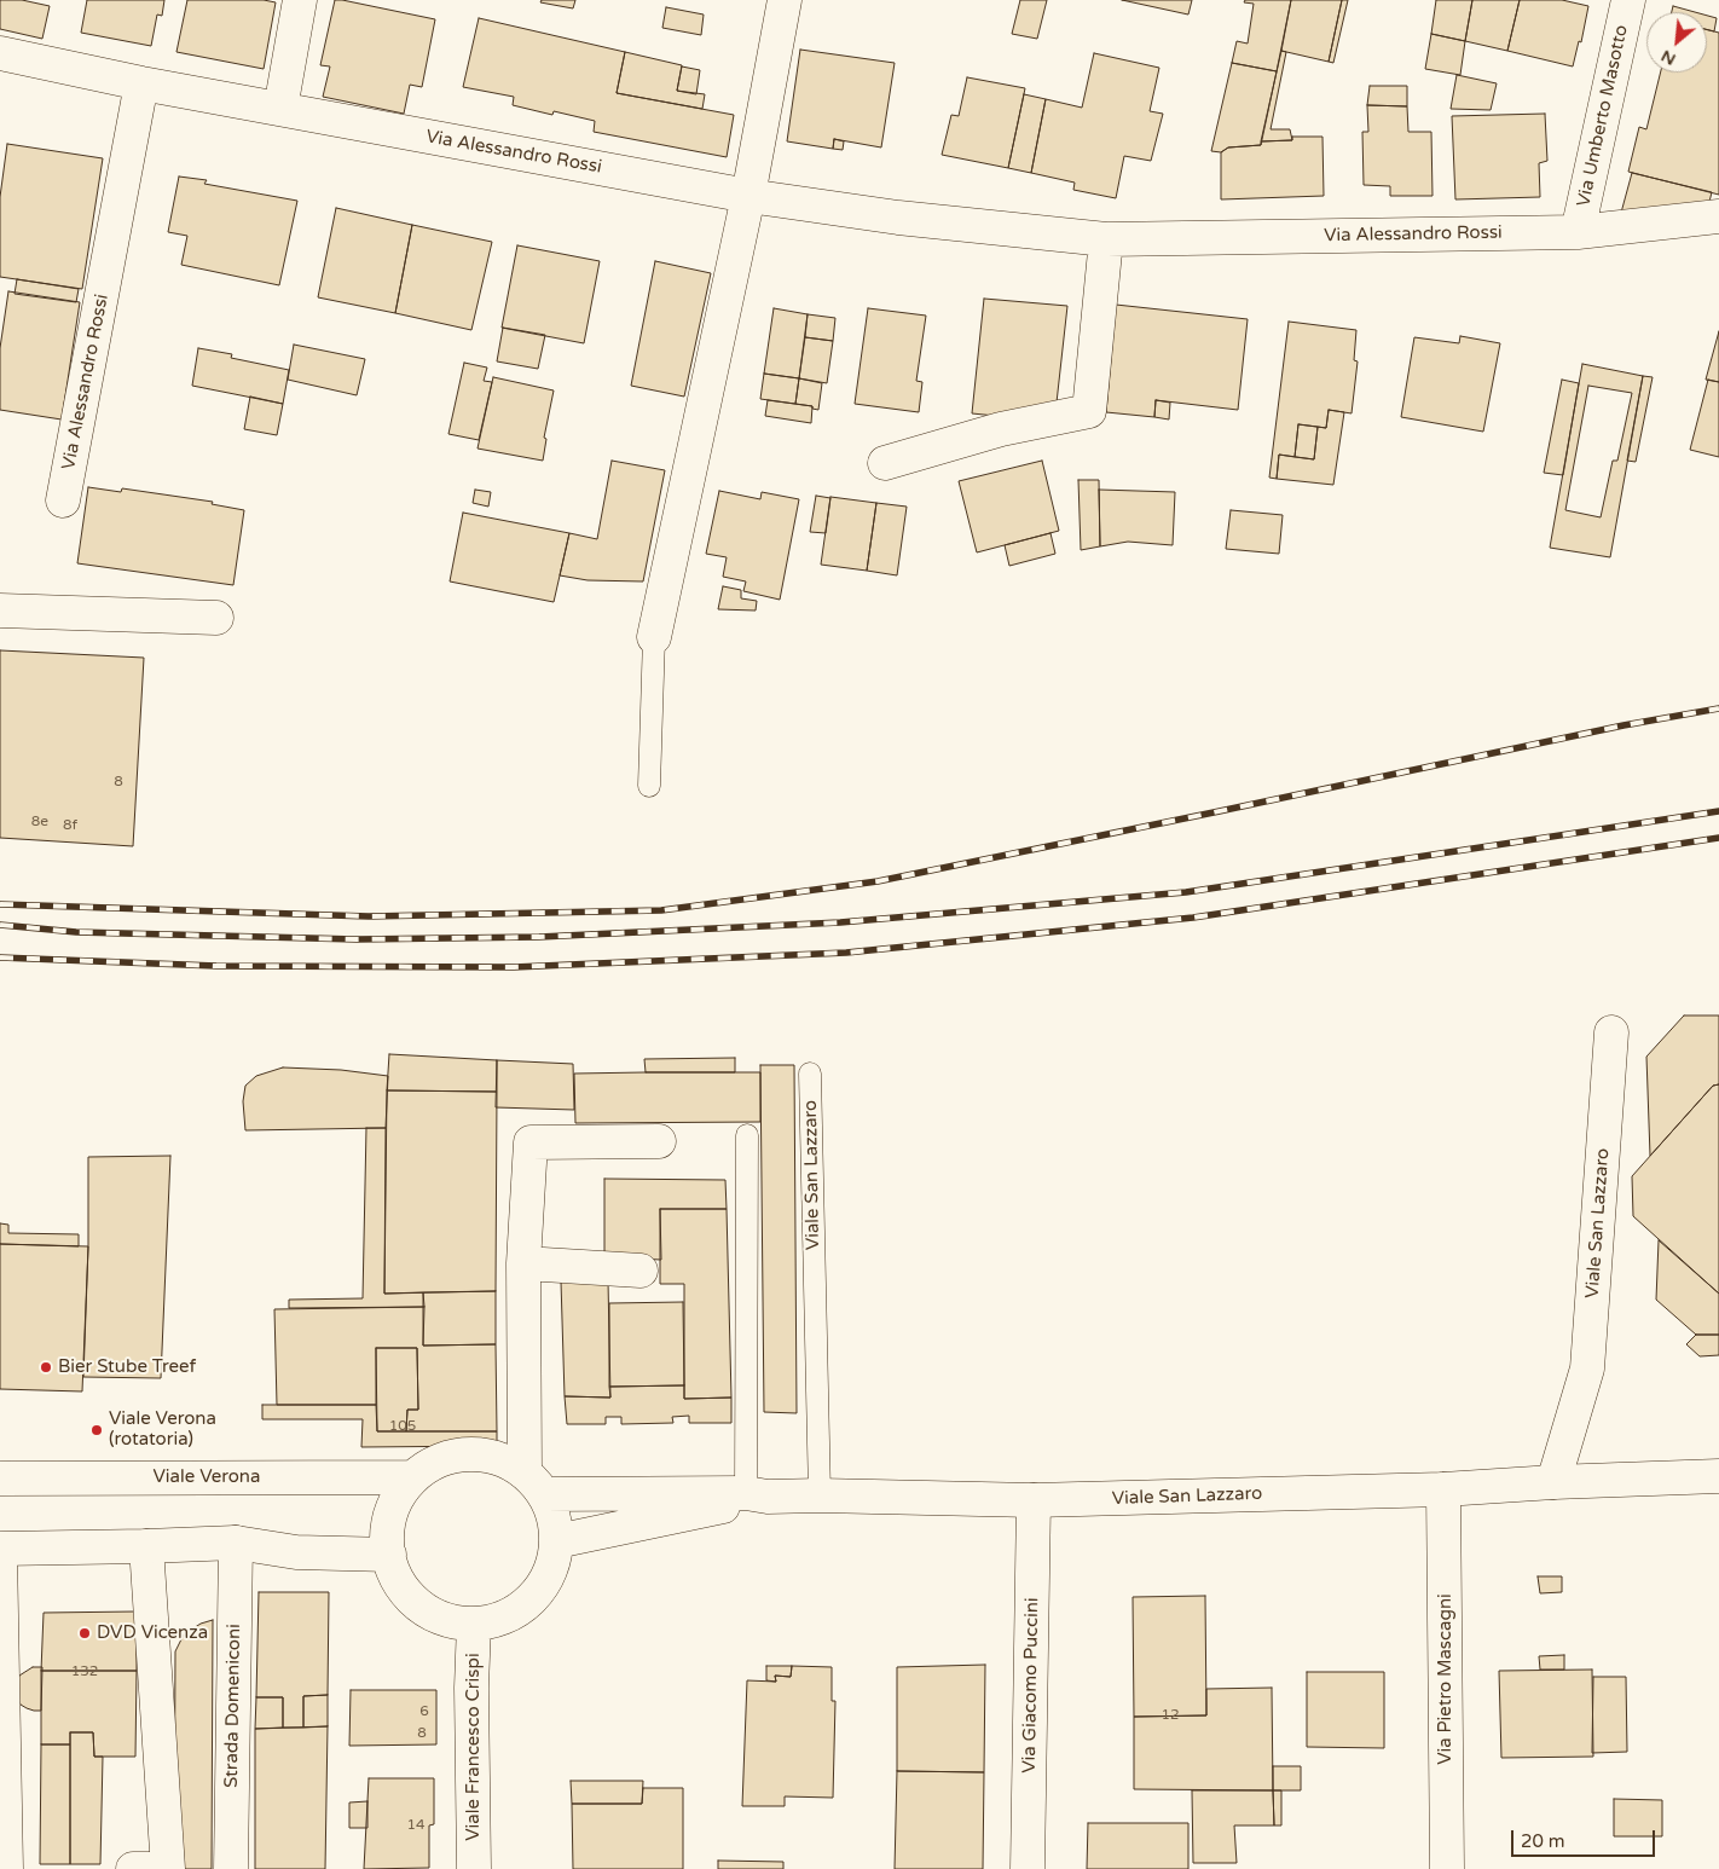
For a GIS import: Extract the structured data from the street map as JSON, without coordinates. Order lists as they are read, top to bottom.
{
  "streets": {
    "street": [
      "Via Umberto Masotto",
      "Via Alessandro Rossi",
      "Viale San Lazzaro",
      "Viale Verona",
      "Via Pietro Mascagni",
      "Via Giacomo Puccini",
      "Strada Domeniconi",
      "Viale Francesco Crispi"
    ]
  },
  "crossings": [
    ["Via Umberto Masotto", "Via Alessandro Rossi"],
    ["Viale San Lazzaro", "Viale Verona"],
    ["Viale San Lazzaro", "Via Pietro Mascagni"],
    ["Viale San Lazzaro", "Via Giacomo Puccini"],
    ["Viale San Lazzaro", "Viale Francesco Crispi"],
    ["Viale Verona", "Viale Francesco Crispi"]
  ],
  "places": ["Bier Stube Treef", "Viale Verona (rotatoria)", "DVD Vicenza"],
  "house_numbers": [
    "8",
    "8e",
    "8f",
    "105",
    "132",
    "6",
    "12",
    "8",
    "14"
  ],
  "scale_bar": "20 m",
  "north": "bottom left"
}
